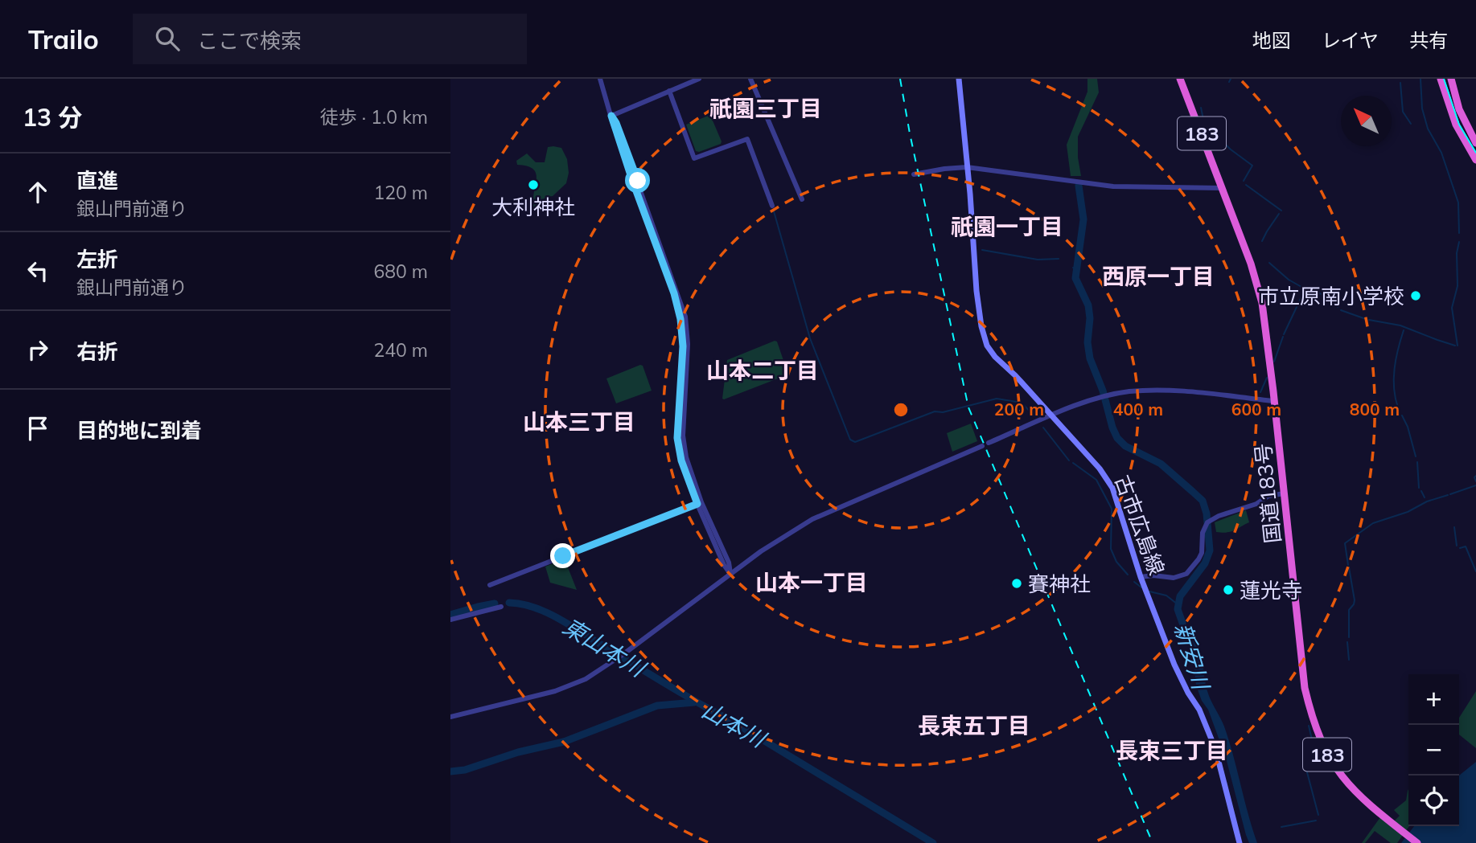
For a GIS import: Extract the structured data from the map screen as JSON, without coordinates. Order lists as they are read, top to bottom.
{
  "streets": {
    "highway": ["183", "国道183号"],
    "main road": ["古市広島線"]
  },
  "districts": [
    "祇園三丁目",
    "祇園一丁目",
    "西原一丁目",
    "山本二丁目",
    "山本三丁目",
    "山本一丁目",
    "長束五丁目",
    "長束三丁目"
  ],
  "water": ["東山本川", "新安川", "山本川"],
  "places": [
    "大利神社",
    "市立原南小学校",
    "賽神社",
    "蓮光寺"
  ],
  "north": "top left",
  "page": {
    "header": "Trailo",
    "search": "ここで検索",
    "nav": ["地図", "レイヤ", "共有"],
    "heading": ["13 分", "徒歩 · 1.0 km"],
    "list": [
      ["直進", "銀山門前通り", "120 m"],
      ["左折", "銀山門前通り", "680 m"],
      ["右折", "240 m"],
      "目的地に到着"
    ],
    "map_buttons": ["+", "−"]
  },
  "rings": [
    "200 m",
    "400 m",
    "600 m",
    "800 m"
  ]
}
